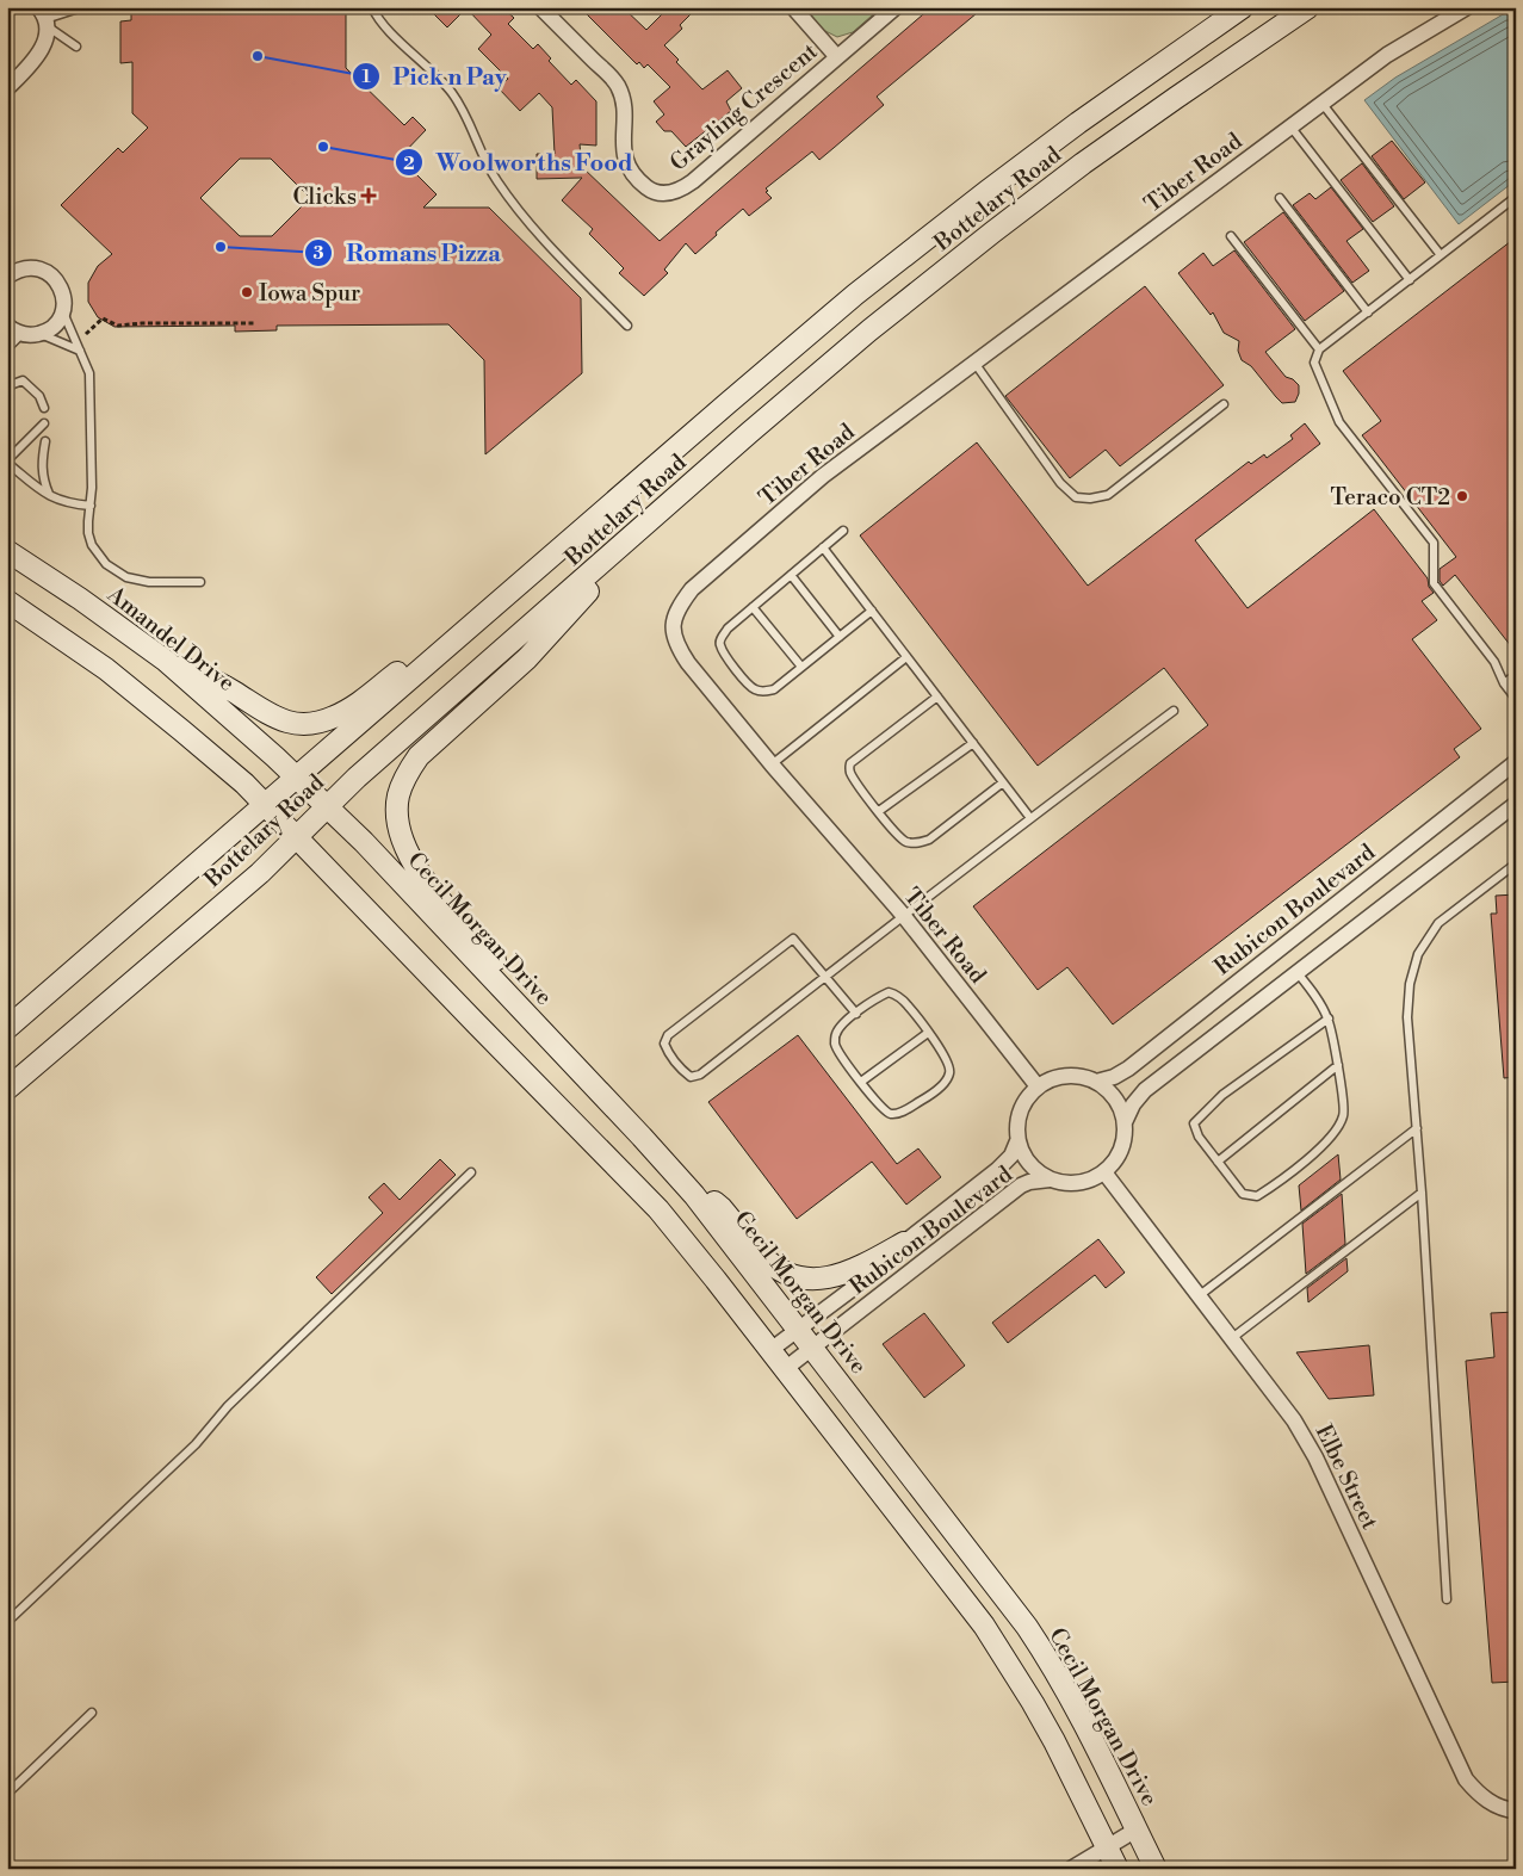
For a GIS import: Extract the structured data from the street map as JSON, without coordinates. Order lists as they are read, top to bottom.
{
  "streets": {
    "main road": ["Bottelary Road", "Amandel Drive", "Cecil Morgan Drive"],
    "street": [
      "Grayling Crescent",
      "Tiber Road",
      "Rubicon Boulevard",
      "Elbe Street"
    ]
  },
  "crossings": [
    ["Tiber Road", "Rubicon Boulevard"],
    ["Tiber Road", "Elbe Street"],
    ["Bottelary Road", "Amandel Drive"],
    ["Bottelary Road", "Cecil Morgan Drive"],
    ["Amandel Drive", "Cecil Morgan Drive"],
    ["Rubicon Boulevard", "Cecil Morgan Drive"],
    ["Rubicon Boulevard", "Elbe Street"]
  ],
  "places": {
    "other": [
      "Pick n Pay",
      "Woolworths Food",
      "Romans Pizza",
      "Iowa Spur",
      "Teraco CT2"
    ],
    "health": ["Clicks"]
  }
}
